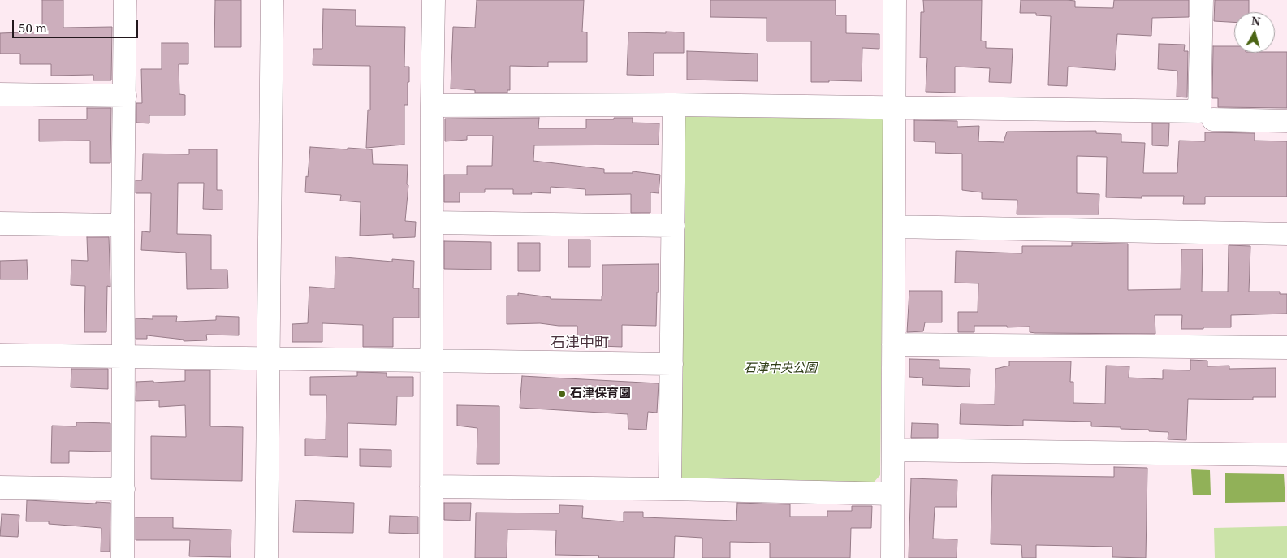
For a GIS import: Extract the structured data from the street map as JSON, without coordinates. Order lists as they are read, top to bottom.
{
  "districts": ["石津中町"],
  "parks": ["石津中央公園"],
  "places": ["石津保育園"],
  "scale_bar": "50 m",
  "north": "top"
}
